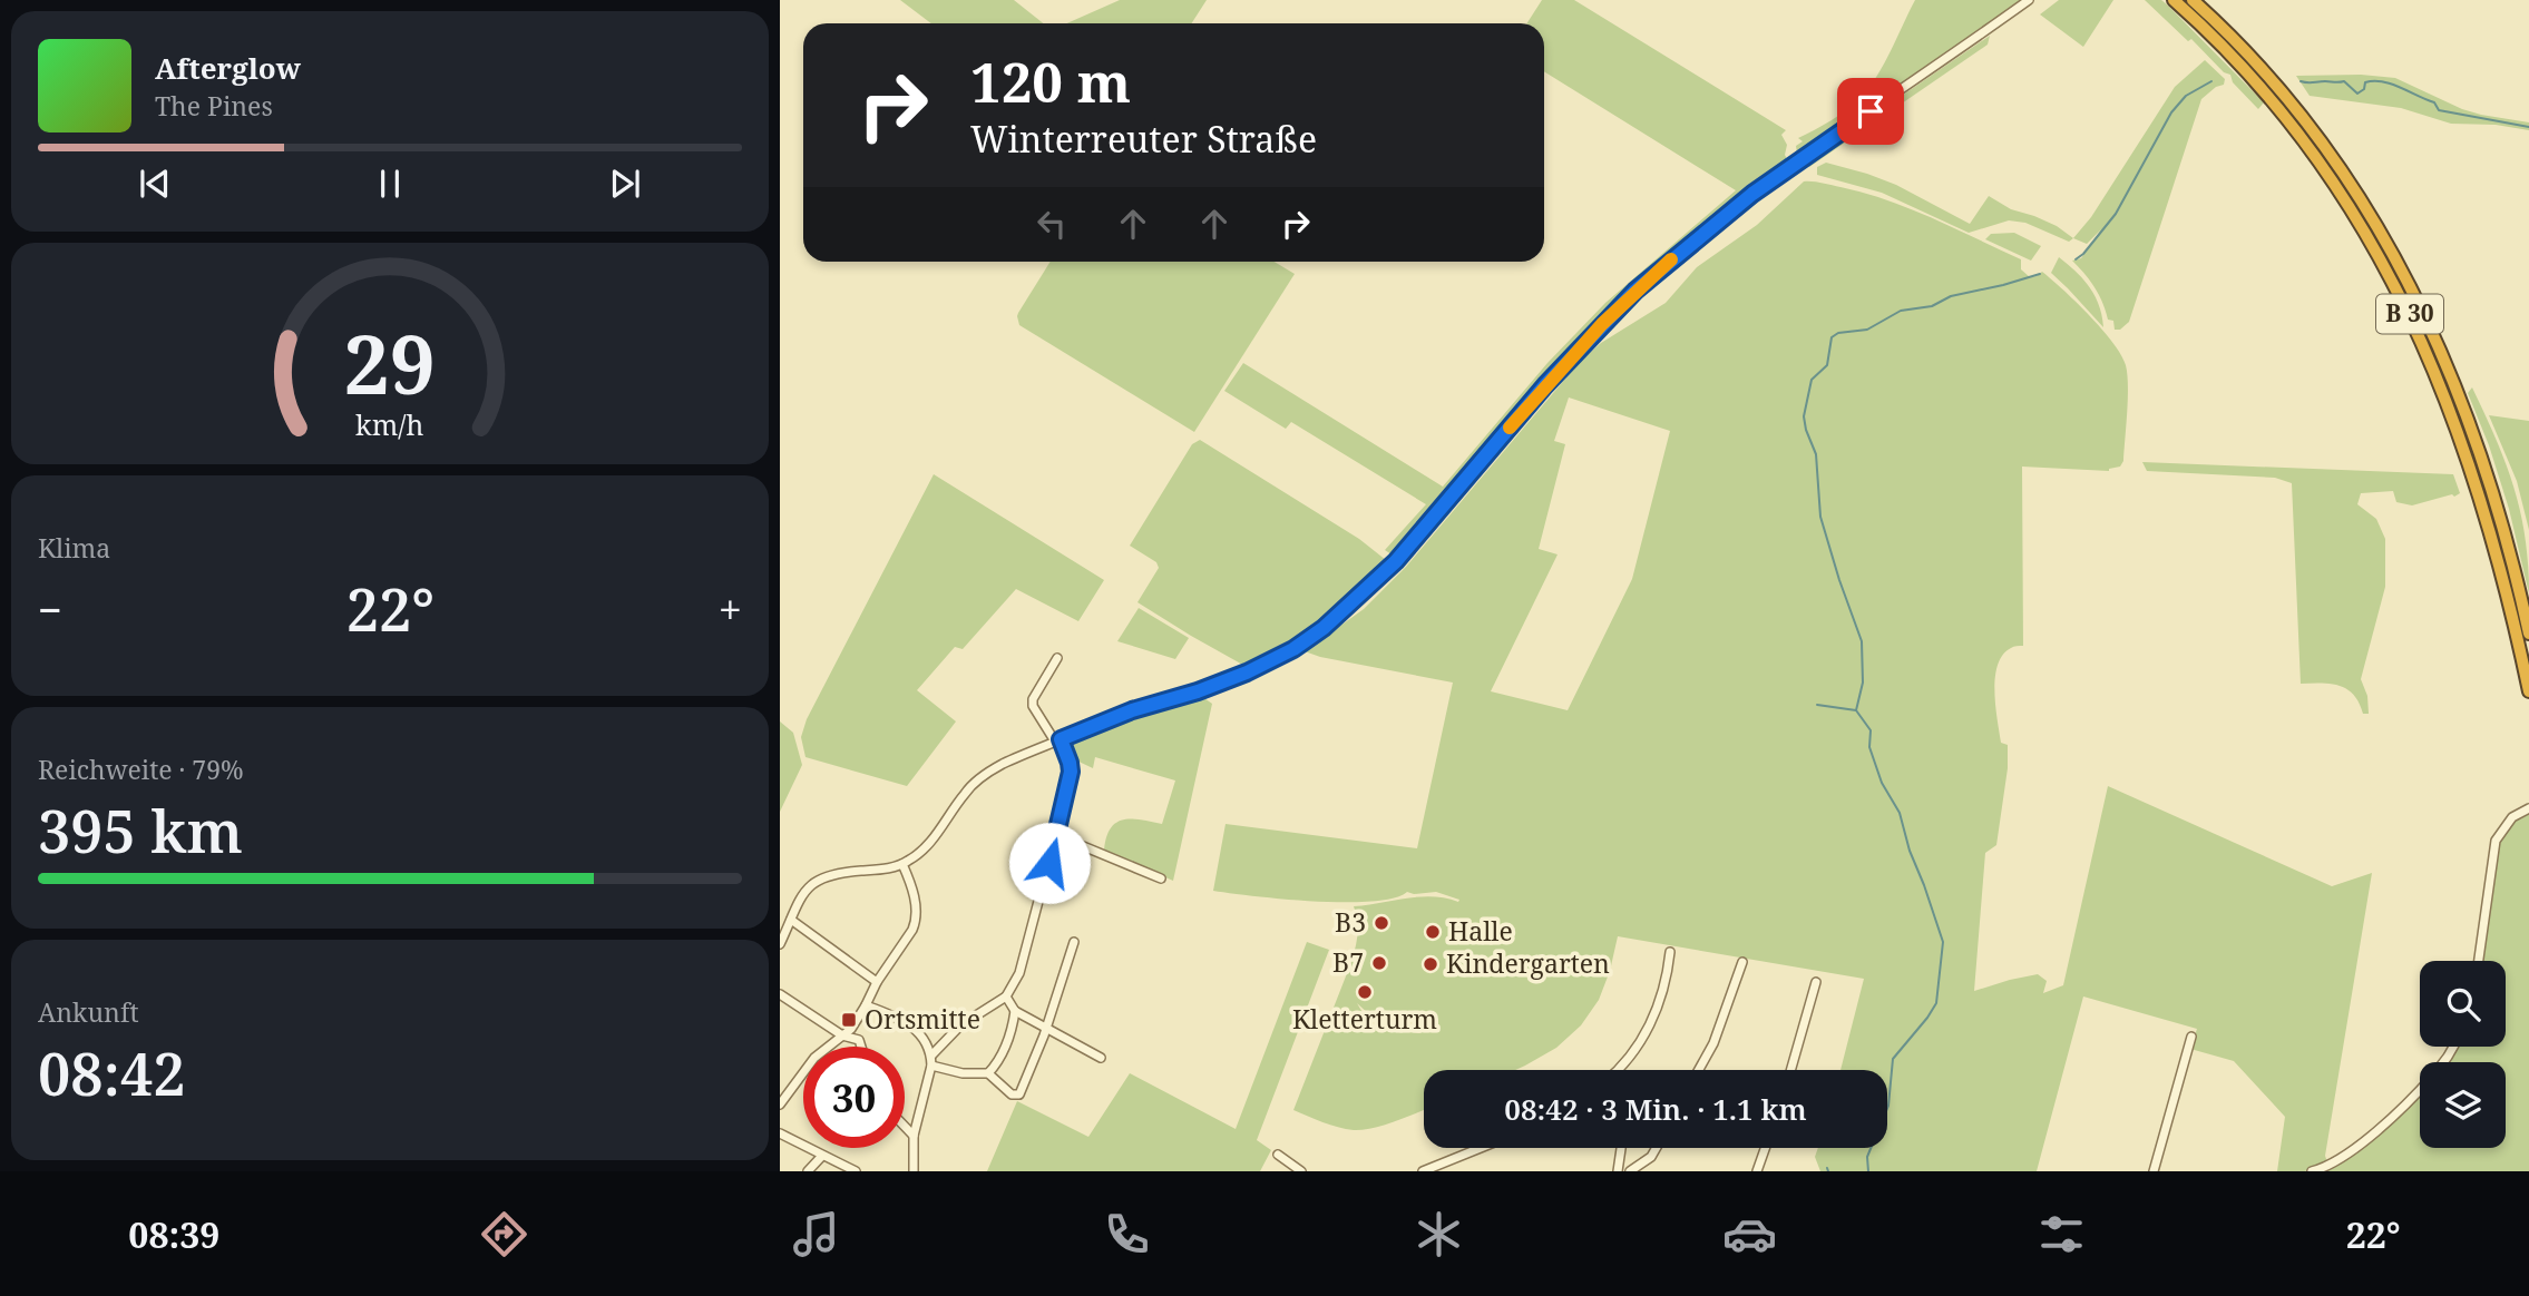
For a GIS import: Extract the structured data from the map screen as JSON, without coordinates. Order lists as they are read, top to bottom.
{
  "streets": {
    "highway": ["B 30"]
  },
  "places": {
    "other": [
      "B3",
      "Halle",
      "B7",
      "Kindergarten",
      "Kletterturm"
    ],
    "transit": ["Ortsmitte"]
  },
  "page": {
    "turn": ["120 m", "Winterreuter Straße"],
    "song": ["Afterglow", "The Pines"],
    "tile": [
      "Klima",
      ["Reichweite · 79%", "395 km"],
      ["Ankunft", "08:42"]
    ],
    "heat": ["−", "22°", "+"],
    "limit": "30",
    "trip": "08:42 · 3 Min. · 1.1 km",
    "tabs": ["08:39", "22°"],
    "gauge": ["29", "km/h"]
  }
}
